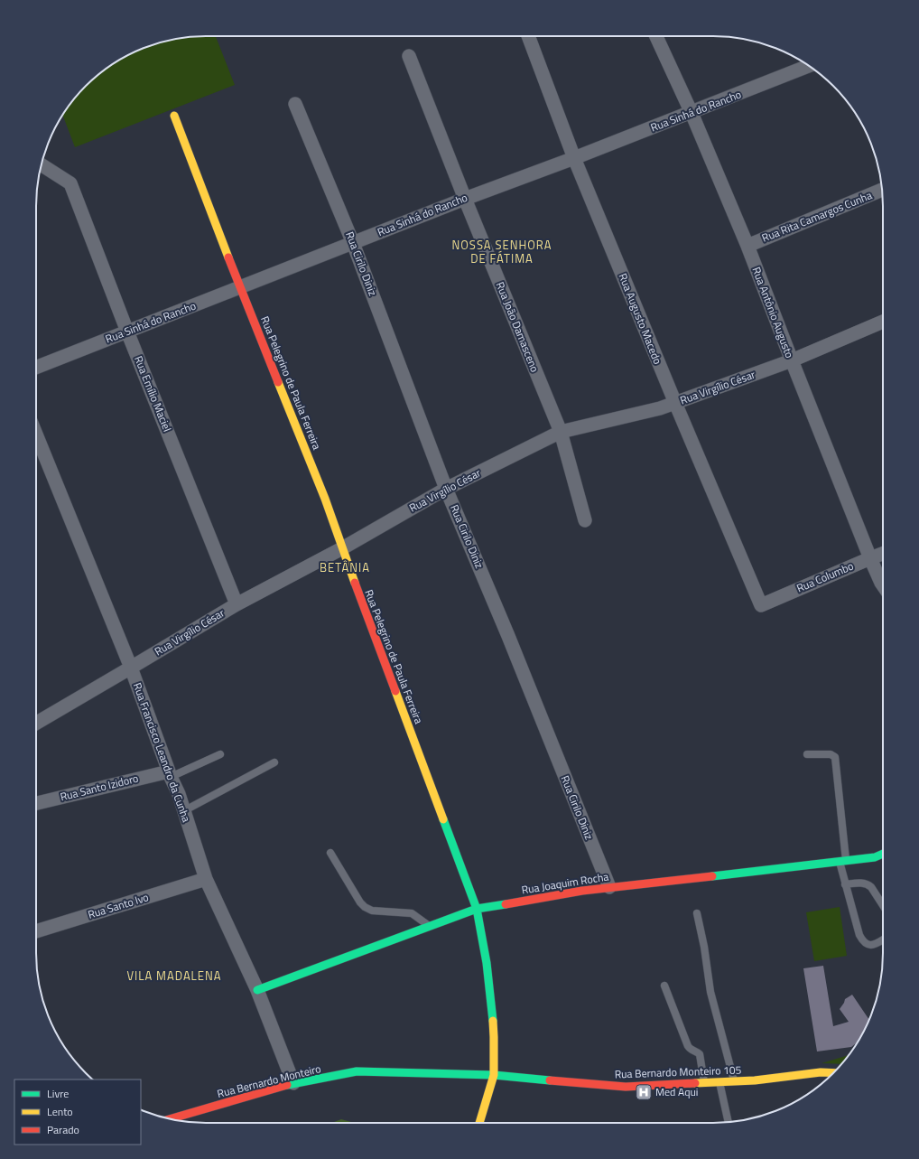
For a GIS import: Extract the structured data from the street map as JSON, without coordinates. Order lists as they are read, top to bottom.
{
  "streets": {
    "main road": [
      "Rua Pelegrino de Paula Ferreira",
      "Rua Joaquim Rocha",
      "Rua Bernardo Monteiro 105",
      "Rua Bernardo Monteiro"
    ],
    "street": [
      "Rua Sinhá do Rancho",
      "Rua Rita Camargos Cunha",
      "Rua Cirilo Diniz",
      "Rua Antônio Augusto",
      "Rua Augusto Macedo",
      "Rua João Damasceno",
      "Rua Virgílio César",
      "Rua Emílio Maciel",
      "Rua Columbo",
      "Rua Francisco Leandro da Cunha",
      "Rua Santo Izidoro",
      "Rua Santo Ivo"
    ]
  },
  "crossings": [
    ["Rua Sinhá do Rancho", "Rua Cirilo Diniz"],
    ["Rua Sinhá do Rancho", "Rua Antônio Augusto"],
    ["Rua Sinhá do Rancho", "Rua Augusto Macedo"],
    ["Rua Sinhá do Rancho", "Rua João Damasceno"],
    ["Rua Sinhá do Rancho", "Rua Pelegrino de Paula Ferreira"],
    ["Rua Sinhá do Rancho", "Rua Emílio Maciel"],
    ["Rua Rita Camargos Cunha", "Rua Antônio Augusto"],
    ["Rua Cirilo Diniz", "Rua Virgílio César"],
    ["Rua Cirilo Diniz", "Rua Joaquim Rocha"],
    ["Rua Antônio Augusto", "Rua Virgílio César"],
    ["Rua Antônio Augusto", "Rua Columbo"],
    ["Rua Augusto Macedo", "Rua Virgílio César"],
    ["Rua Augusto Macedo", "Rua Columbo"],
    ["Rua João Damasceno", "Rua Virgílio César"],
    ["Rua Pelegrino de Paula Ferreira", "Rua Virgílio César"],
    ["Rua Pelegrino de Paula Ferreira", "Rua Joaquim Rocha"],
    ["Rua Pelegrino de Paula Ferreira", "Rua Bernardo Monteiro 105"],
    ["Rua Pelegrino de Paula Ferreira", "Rua Bernardo Monteiro"],
    ["Rua Virgílio César", "Rua Emílio Maciel"],
    ["Rua Virgílio César", "Rua Francisco Leandro da Cunha"],
    ["Rua Francisco Leandro da Cunha", "Rua Santo Izidoro"],
    ["Rua Francisco Leandro da Cunha", "Rua Joaquim Rocha"],
    ["Rua Francisco Leandro da Cunha", "Rua Santo Ivo"],
    ["Rua Francisco Leandro da Cunha", "Rua Bernardo Monteiro"],
    ["Rua Bernardo Monteiro 105", "Rua Bernardo Monteiro"]
  ],
  "districts": ["NOSSA SENHORA DE FÁTIMA", "BETÂNIA", "VILA MADALENA"],
  "places": {
    "hospital": ["Med Aqui"]
  },
  "legend": ["Livre", "Lento", "Parado"]
}
